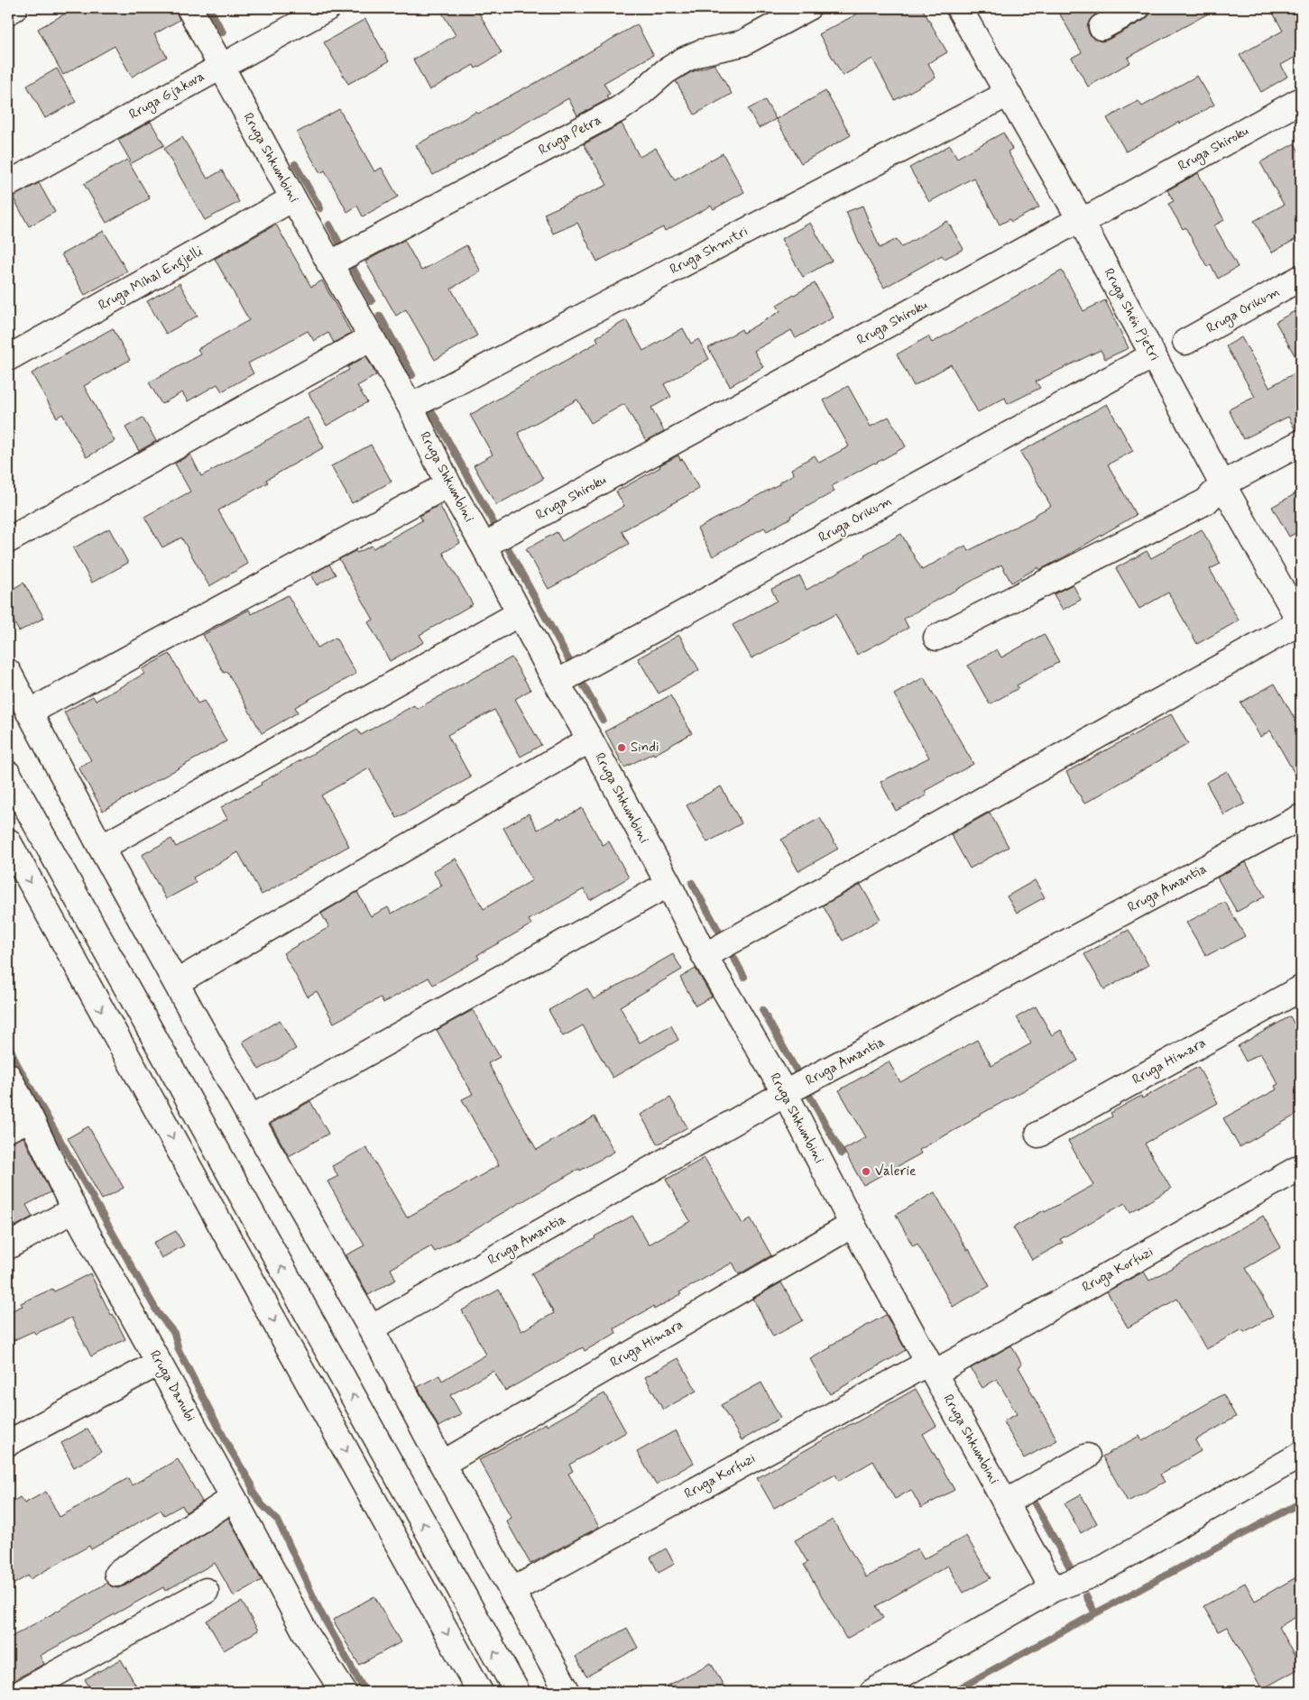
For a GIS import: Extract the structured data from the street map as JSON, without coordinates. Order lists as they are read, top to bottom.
{
  "streets": {
    "street": [
      "Rruga Gjakova",
      "Rruga Petra",
      "Rruga Shiroku",
      "Rruga Shkumbini",
      "Rruga Shmitri",
      "Rruga Mihal Engjelli",
      "Rruga Orikum",
      "Rruga Shën Pjetri",
      "Rruga Amantia",
      "Rruga Himara",
      "Rruga Korfuzi",
      "Rruga Danubi"
    ]
  },
  "crossings": [
    ["Rruga Gjakova", "Rruga Shkumbini"],
    ["Rruga Petra", "Rruga Shkumbini"],
    ["Rruga Shiroku", "Rruga Shkumbini"],
    ["Rruga Shiroku", "Rruga Shën Pjetri"],
    ["Rruga Shkumbini", "Rruga Shmitri"],
    ["Rruga Shkumbini", "Rruga Mihal Engjelli"],
    ["Rruga Shkumbini", "Rruga Orikum"],
    ["Rruga Shkumbini", "Rruga Amantia"],
    ["Rruga Shkumbini", "Rruga Himara"],
    ["Rruga Shkumbini", "Rruga Korfuzi"],
    ["Rruga Shmitri", "Rruga Shën Pjetri"],
    ["Rruga Orikum", "Rruga Shën Pjetri"]
  ],
  "places": ["Sindi", "Valerie"]
}
